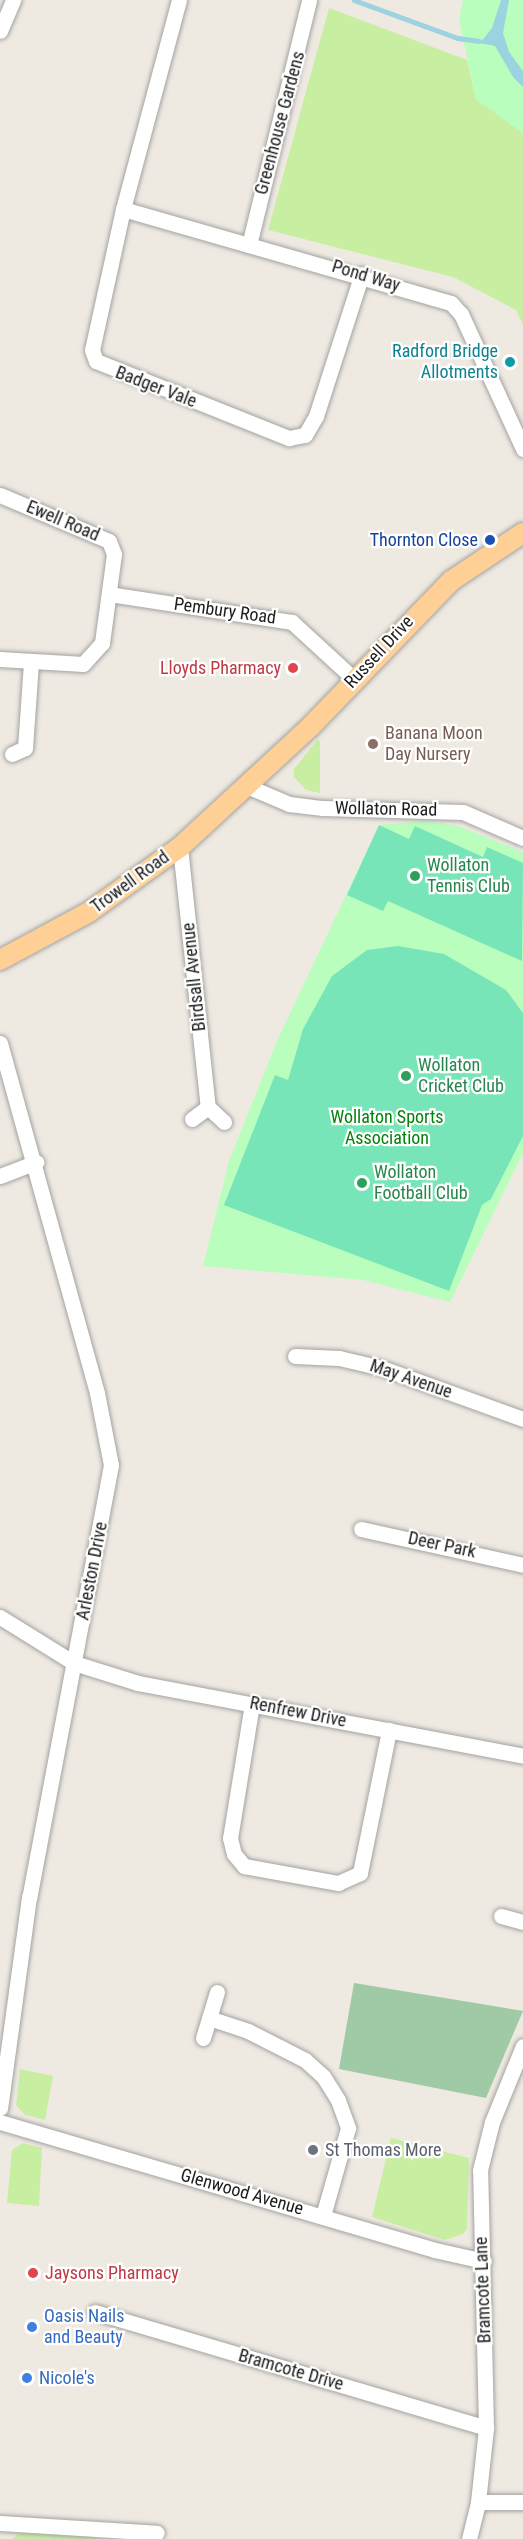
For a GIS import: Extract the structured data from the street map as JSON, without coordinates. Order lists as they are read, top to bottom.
{
  "streets": {
    "main road": ["Russell Drive", "Trowell Road"],
    "street": [
      "Greenhouse Gardens",
      "Pond Way",
      "Badger Vale",
      "Ewell Road",
      "Pembury Road",
      "Wollaton Road",
      "Birdsall Avenue",
      "May Avenue",
      "Deer Park",
      "Arleston Drive",
      "Renfrew Drive",
      "Glenwood Avenue",
      "Bramcote Lane",
      "Bramcote Drive"
    ]
  },
  "crossings": [
    ["Greenhouse Gardens", "Pond Way"],
    ["Pond Way", "Badger Vale"],
    ["Ewell Road", "Pembury Road"],
    ["Pembury Road", "Russell Drive"],
    ["Russell Drive", "Wollaton Road"],
    ["Russell Drive", "Trowell Road"],
    ["Wollaton Road", "Trowell Road"],
    ["Trowell Road", "Birdsall Avenue"],
    ["Arleston Drive", "Renfrew Drive"],
    ["Glenwood Avenue", "Bramcote Lane"],
    ["Bramcote Lane", "Bramcote Drive"]
  ],
  "parks": ["Wollaton Sports Association"],
  "places": [
    "Radford Bridge Allotments",
    "Thornton Close",
    "Lloyds Pharmacy",
    "Banana Moon Day Nursery",
    "Wollaton Tennis Club",
    "Wollaton Cricket Club",
    "Wollaton Football Club",
    "St Thomas More",
    "Jaysons Pharmacy",
    "Oasis Nails and Beauty",
    "Nicole's"
  ]
}
